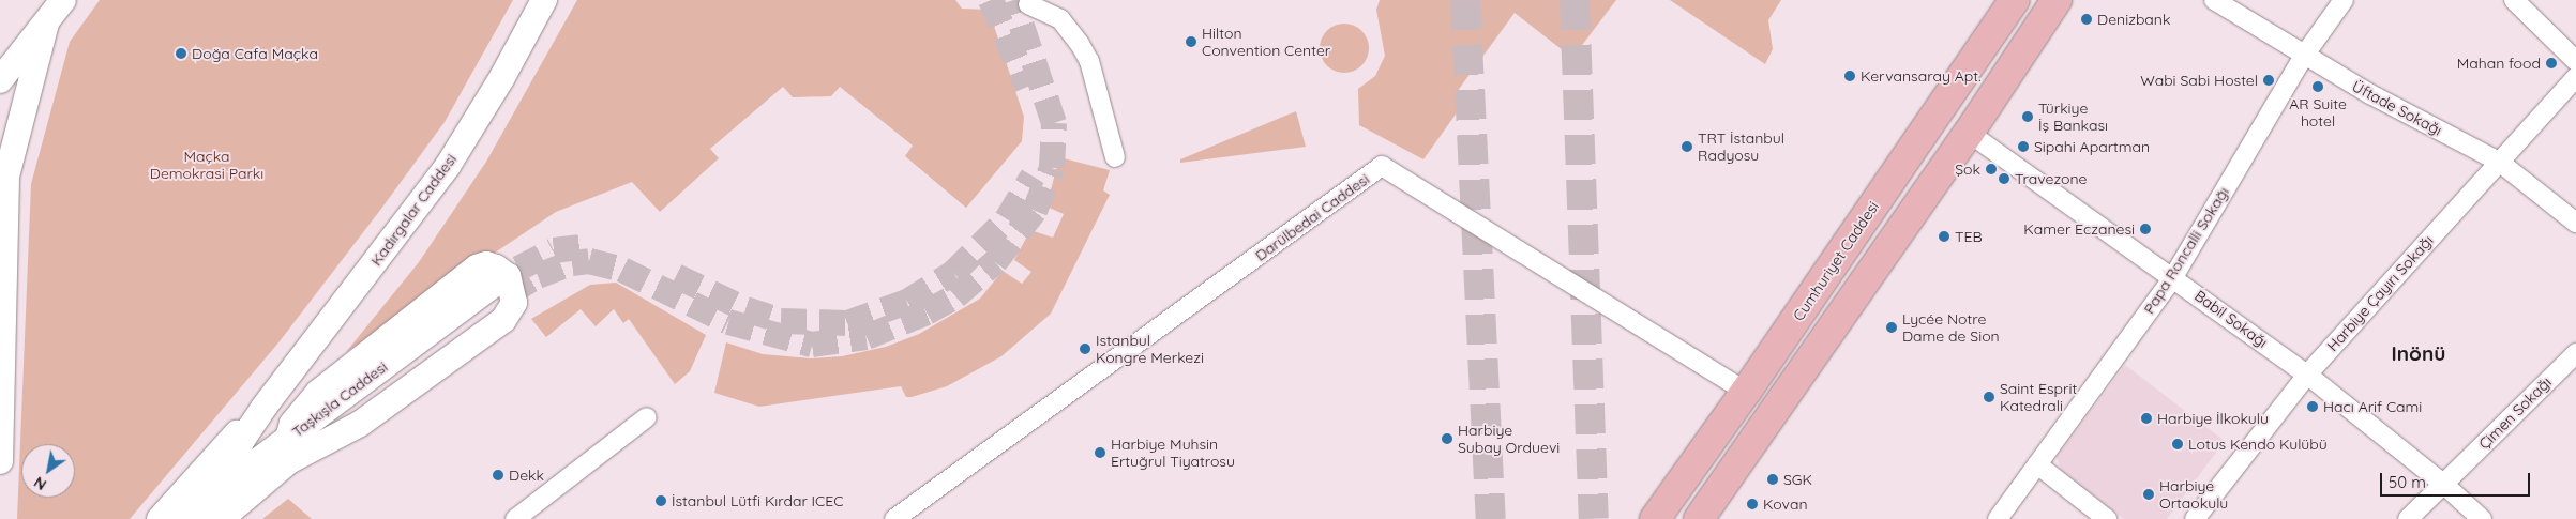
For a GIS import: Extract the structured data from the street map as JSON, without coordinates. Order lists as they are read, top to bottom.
{
  "streets": {
    "main road": ["Kadırgalar Caddesi", "Cumhuriyet Caddesi", "Taşkışla Caddesi"],
    "street": [
      "Üftade Sokağı",
      "Darülbedai Caddesi",
      "Papa Roncalli Sokağı",
      "Harbiye Çayırı Sokağı",
      "Babil Sokağı",
      "Çimen Sokağı"
    ]
  },
  "crossings": [
    ["Üftade Sokağı", "Papa Roncalli Sokağı"],
    ["Üftade Sokağı", "Harbiye Çayırı Sokağı"],
    ["Kadırgalar Caddesi", "Taşkışla Caddesi"],
    ["Darülbedai Caddesi", "Cumhuriyet Caddesi"],
    ["Papa Roncalli Sokağı", "Babil Sokağı"],
    ["Harbiye Çayırı Sokağı", "Babil Sokağı"],
    ["Babil Sokağı", "Çimen Sokağı"]
  ],
  "districts": ["Inönü"],
  "parks": ["Maçka Demokrasi Parkı"],
  "places": [
    "Denizbank",
    "Hilton Convention Center",
    "Doğa Cafa Maçka",
    "Mahan food",
    "Kervansaray Apt.",
    "Wabi Sabi Hostel",
    "AR Suite hotel",
    "Türkiye İş Bankası",
    "TRT İstanbul Radyosu",
    "Sipahi Apartman",
    "Şok",
    "Travezone",
    "Kamer Eczanesi",
    "TEB",
    "Lycée Notre Dame de Sion",
    "Istanbul Kongre Merkezi",
    "Saint Esprit Katedrali",
    "Hacı Arif Cami",
    "Harbiye İlkokulu",
    "Harbiye Subay Orduevi",
    "Lotus Kendo Kulübü",
    "Harbiye Muhsin Ertuğrul Tiyatrosu",
    "Dekk",
    "SGK",
    "Harbiye Ortaokulu",
    "İstanbul Lütfi Kırdar ICEC",
    "Kovan"
  ],
  "scale_bar": "50 m",
  "north": "bottom left"
}
